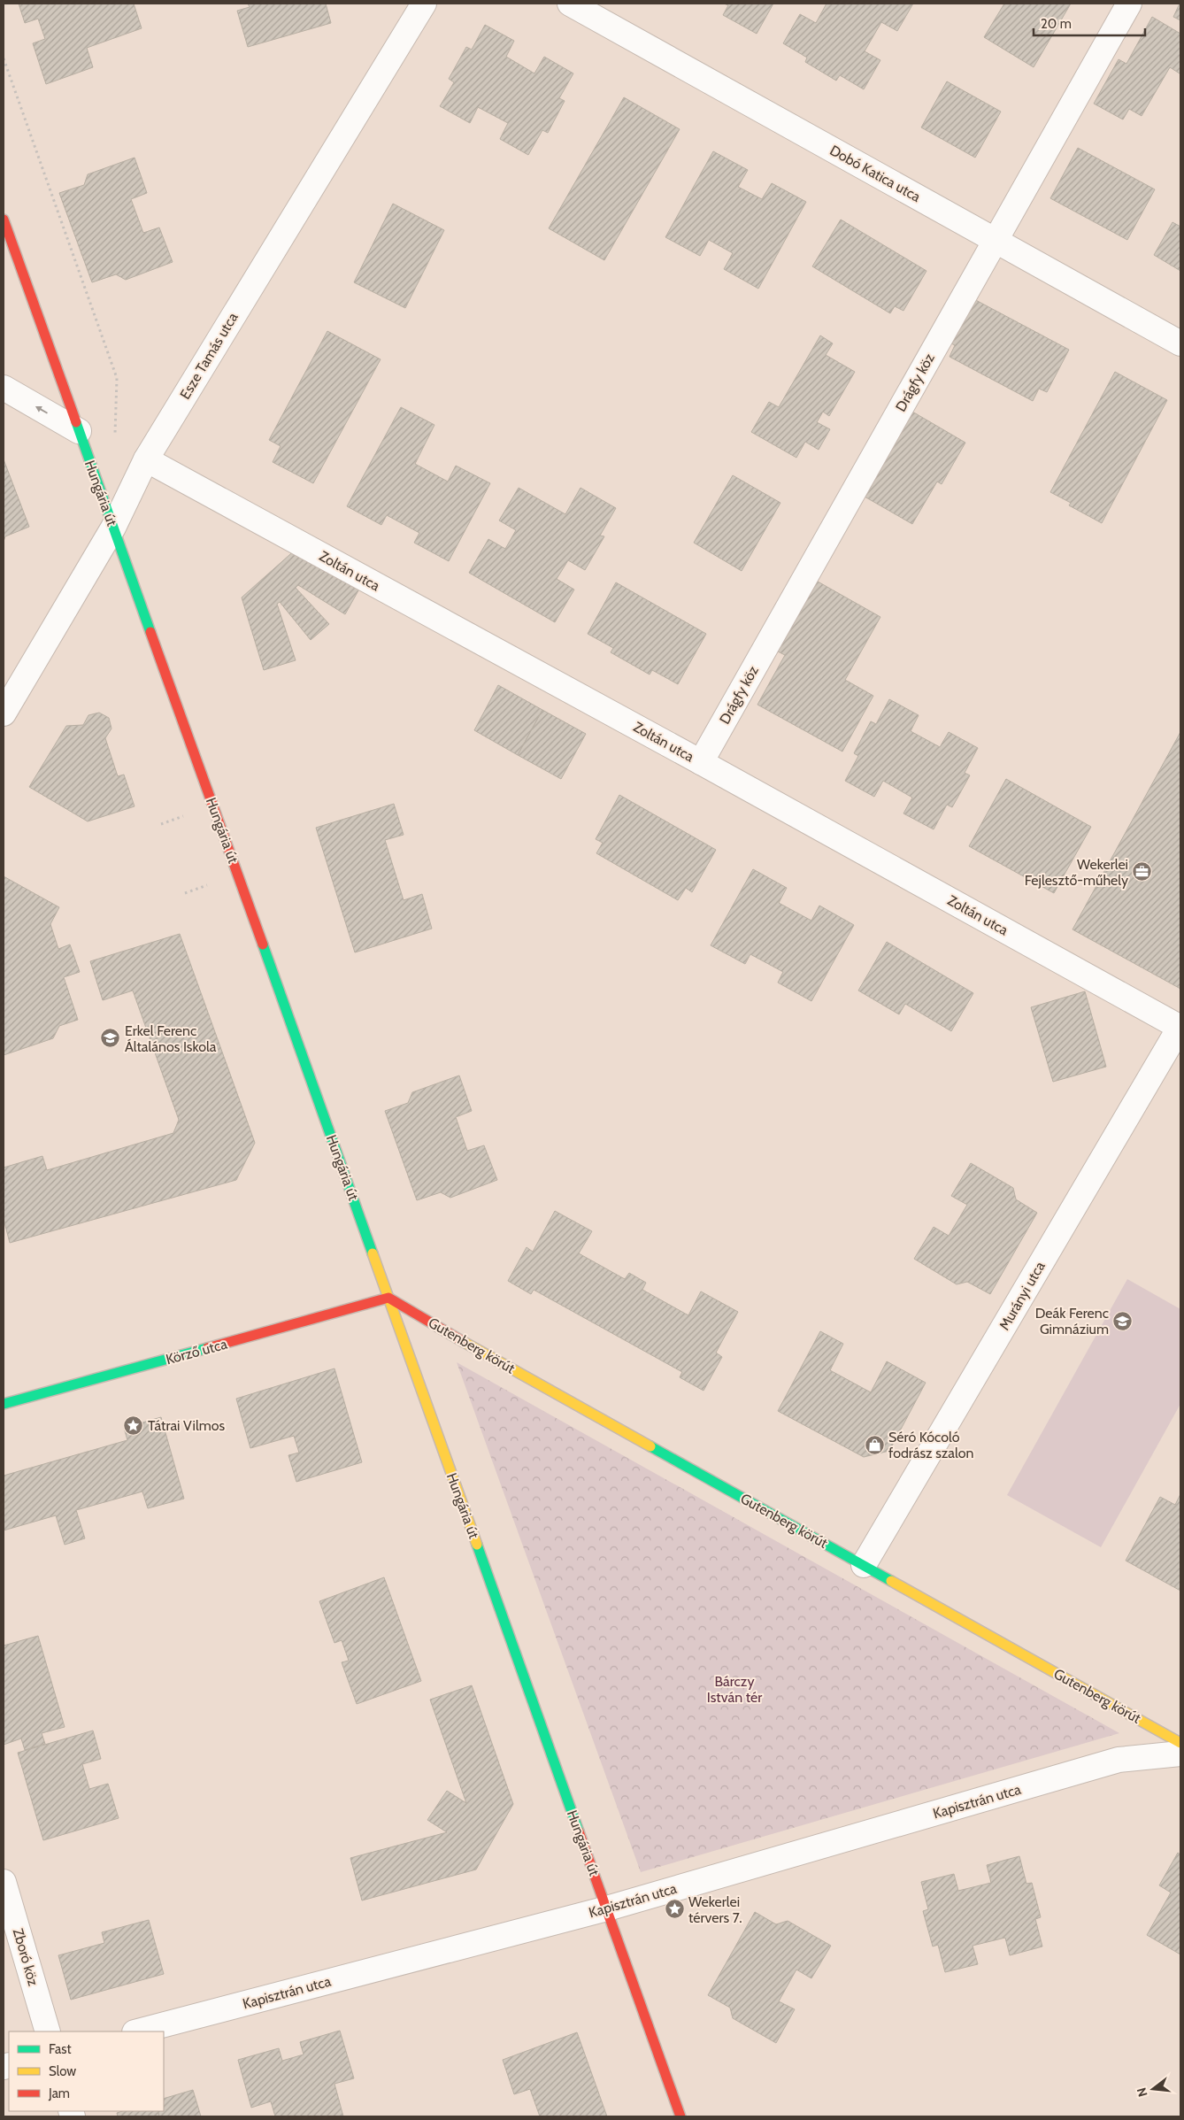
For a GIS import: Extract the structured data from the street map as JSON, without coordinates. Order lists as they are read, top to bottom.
{
  "streets": {
    "street": [
      "Dobó Katica utca",
      "Esze Tamás utca",
      "Drágfy köz",
      "Hungária út",
      "Zoltán utca",
      "Murányi utca",
      "Gutenberg körút",
      "Körző utca",
      "Kapisztrán utca",
      "Zboró köz"
    ]
  },
  "crossings": [
    ["Dobó Katica utca", "Drágfy köz"],
    ["Esze Tamás utca", "Hungária út"],
    ["Esze Tamás utca", "Zoltán utca"],
    ["Drágfy köz", "Zoltán utca"],
    ["Hungária út", "Gutenberg körút"],
    ["Hungária út", "Körző utca"],
    ["Hungária út", "Kapisztrán utca"],
    ["Zoltán utca", "Murányi utca"],
    ["Murányi utca", "Gutenberg körút"],
    ["Gutenberg körút", "Körző utca"]
  ],
  "parks": ["Bárczy István tér"],
  "places": {
    "office": ["Wekerlei Fejlesztő-műhely"],
    "school or university": ["Erkel Ferenc Általános Iskola", "Deák Ferenc Gimnázium"],
    "place": ["Tátrai Vilmos", "Wekerlei térvers 7."],
    "shop": ["Séró Kócoló fodrász szalon"]
  },
  "legend": ["Fast", "Slow", "Jam"],
  "scale_bar": "20 m",
  "north": "left"
}
